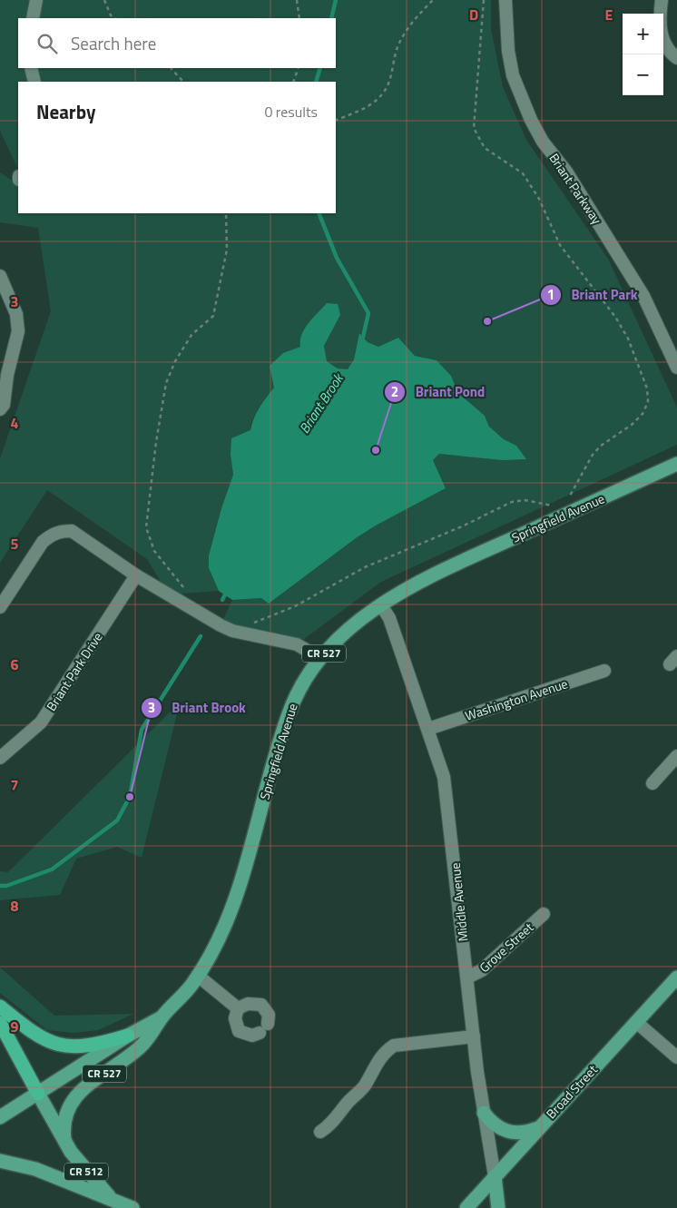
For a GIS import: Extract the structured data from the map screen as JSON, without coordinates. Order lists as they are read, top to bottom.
{
  "streets": {
    "main road": [
      "Springfield Avenue",
      "CR 527",
      "Middle Avenue",
      "Broad Street",
      "CR 512"
    ],
    "street": [
      "Briant Parkway",
      "Briant Park Drive",
      "Washington Avenue",
      "Grove Street"
    ]
  },
  "crossings": [
    ["Springfield Avenue", "Middle Avenue"],
    ["Springfield Avenue", "CR 512"],
    ["Washington Avenue", "Middle Avenue"],
    ["Middle Avenue", "Grove Street"],
    ["Middle Avenue", "Broad Street"]
  ],
  "water": ["Briant Brook"],
  "places": ["Briant Park", "Briant Pond", "Briant Brook"],
  "page": {
    "map_buttons": ["+", "−"],
    "search": "Search here",
    "heading": ["Nearby", "0 results"]
  },
  "grid": {
    "columns": ["D", "E"],
    "rows": [
      "3",
      "4",
      "5",
      "6",
      "7",
      "8",
      "9"
    ]
  }
}
